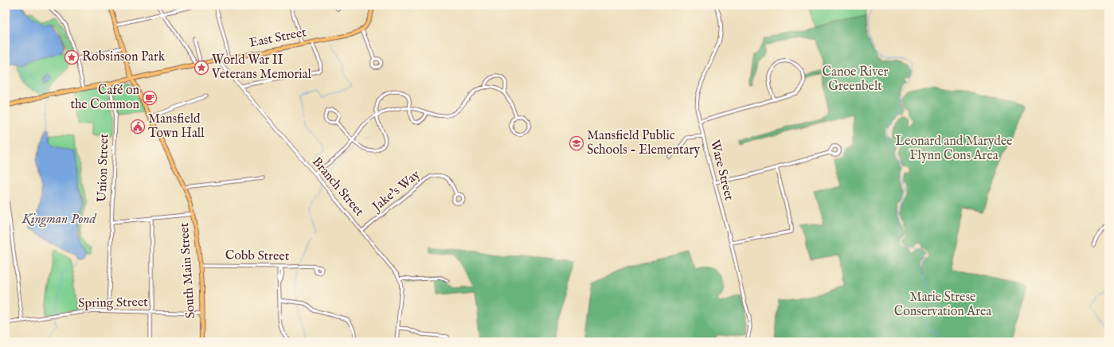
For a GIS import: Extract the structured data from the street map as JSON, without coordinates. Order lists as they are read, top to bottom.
{
  "streets": {
    "main road": ["East Street", "South Main Street"],
    "street": [
      "Union Street",
      "Ware Street",
      "Branch Street",
      "Jake's Way",
      "Cobb Street",
      "Spring Street"
    ]
  },
  "crossings": [
    ["East Street", "Union Street"],
    ["East Street", "Branch Street"],
    ["East Street", "South Main Street"],
    ["Union Street", "Spring Street"],
    ["Branch Street", "Jake's Way"],
    ["Cobb Street", "South Main Street"],
    ["South Main Street", "Spring Street"]
  ],
  "water": ["Kingman Pond"],
  "parks": ["Canoe River Greenbelt", "Leonard and Marydee Flynn Cons Area", "Marie Strese Conservation Area"],
  "places": {
    "place": ["Robsinson Park", "World War II Veterans Memorial"],
    "cafe": ["Café on the Common"],
    "public building": ["Mansfield Town Hall"],
    "school or university": ["Mansfield Public Schools - Elementary"]
  }
}
